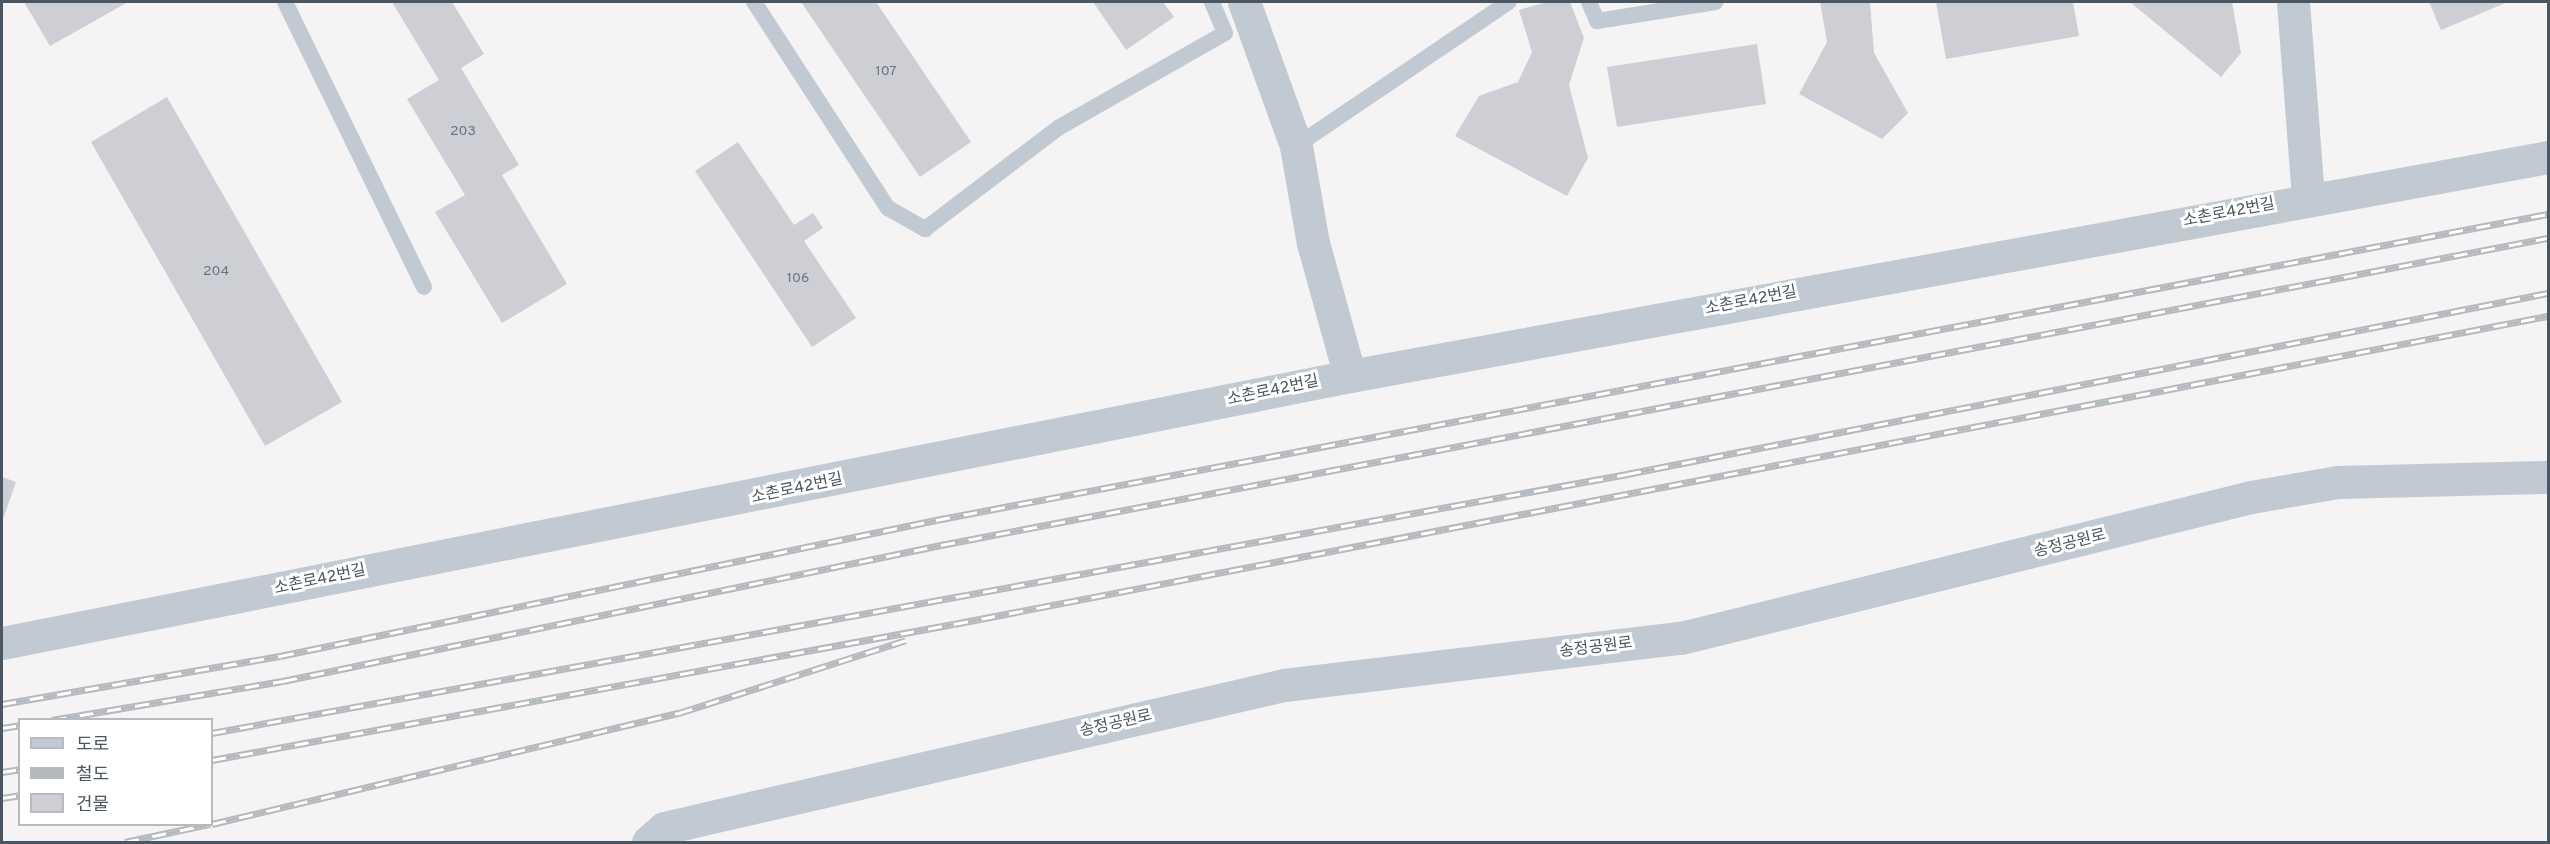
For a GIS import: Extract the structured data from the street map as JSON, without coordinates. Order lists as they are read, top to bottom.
{
  "streets": {
    "street": ["소촌로42번길", "송정공원로"]
  },
  "house_numbers": [
    "107",
    "203",
    "204",
    "106"
  ],
  "legend": ["도로", "철도", "건물"]
}
